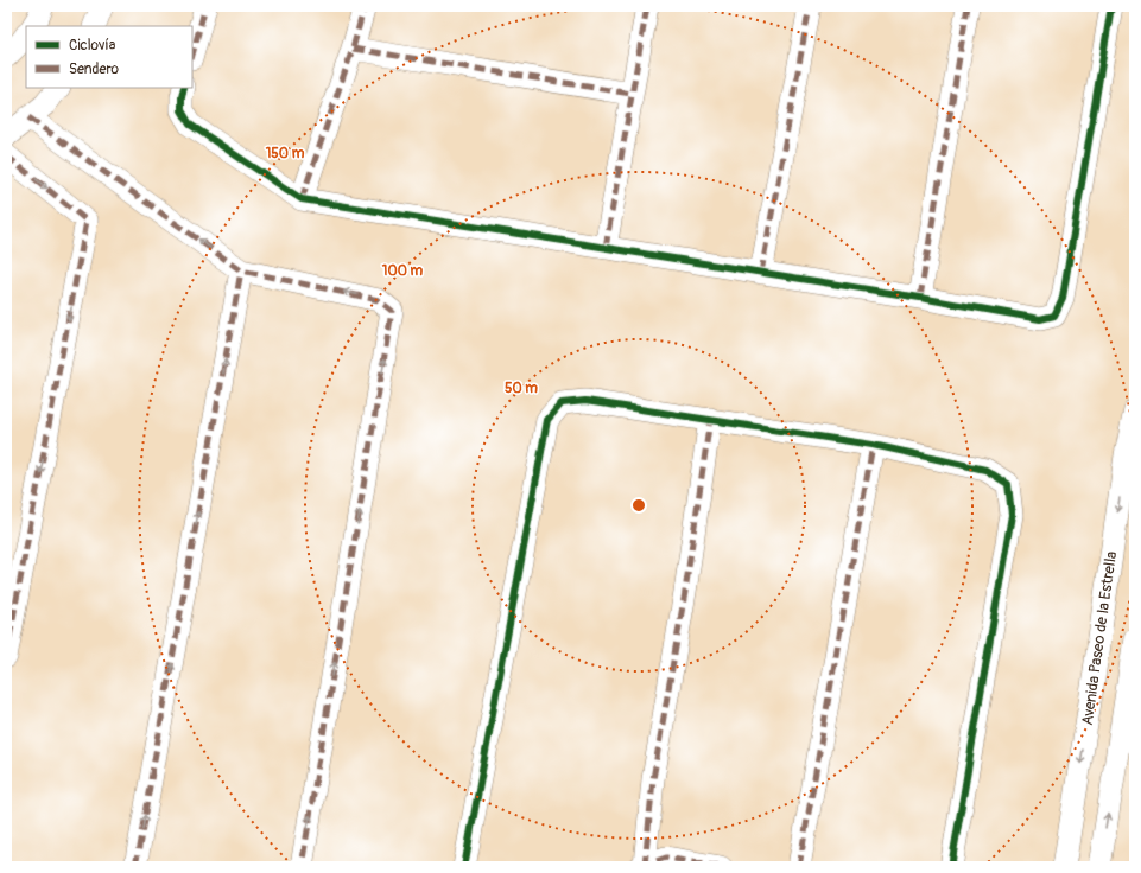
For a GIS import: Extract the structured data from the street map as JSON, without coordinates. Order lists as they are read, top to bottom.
{
  "streets": {
    "street": ["Avenida Paseo de la Estrella"]
  },
  "legend": ["Ciclovía", "Sendero"],
  "rings": ["150 m", "100 m", "50 m"]
}
